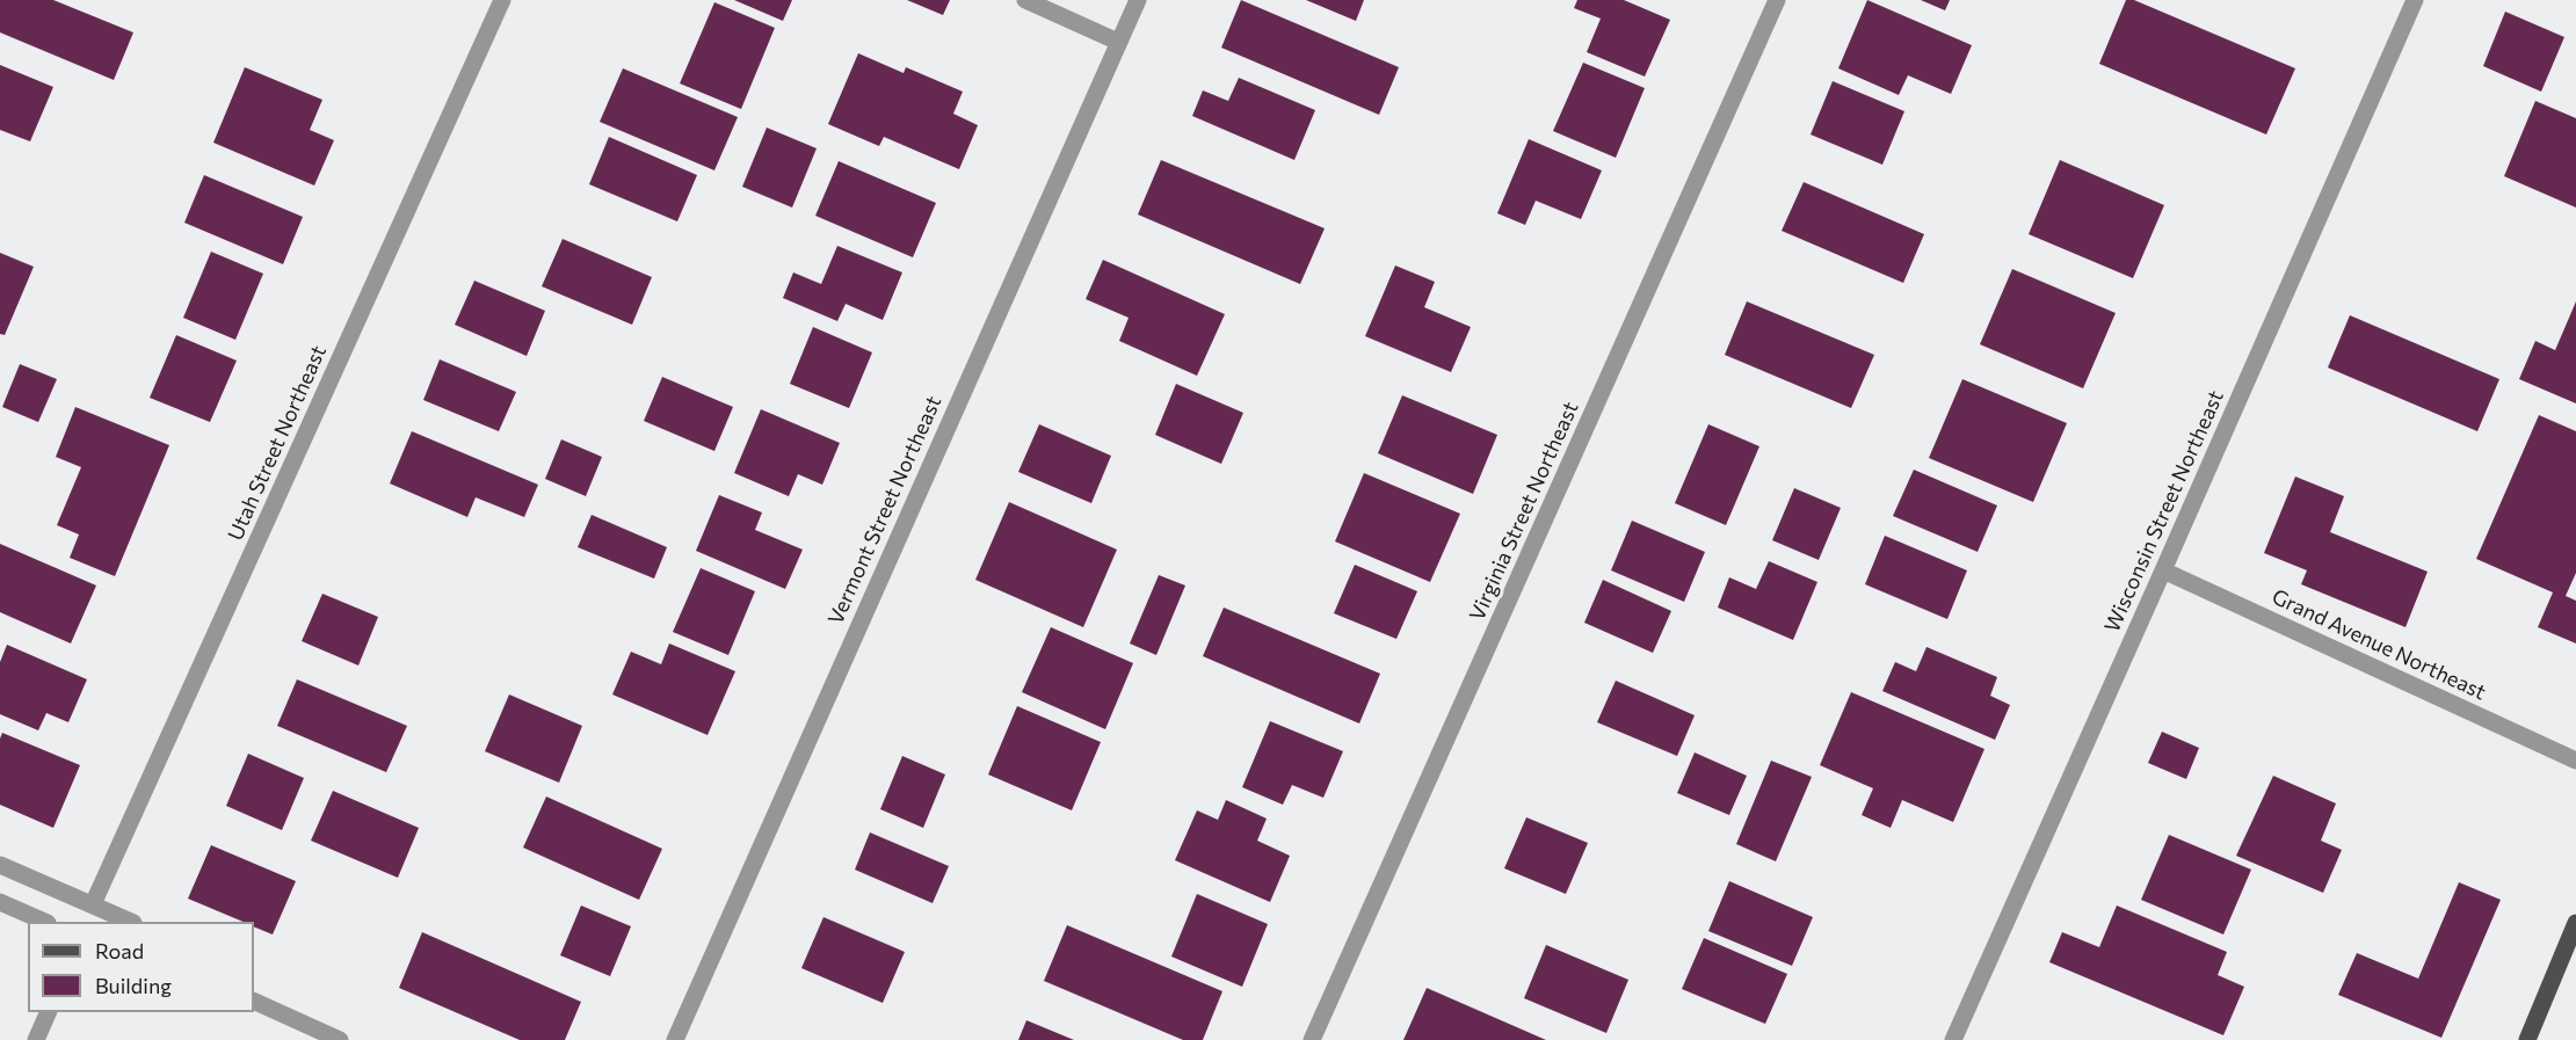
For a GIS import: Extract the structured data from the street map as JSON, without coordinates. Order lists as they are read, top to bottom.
{
  "streets": {
    "street": [
      "Utah Street Northeast",
      "Vermont Street Northeast",
      "Virginia Street Northeast",
      "Wisconsin Street Northeast",
      "Grand Avenue Northeast"
    ]
  },
  "crossings": [
    ["Wisconsin Street Northeast", "Grand Avenue Northeast"]
  ],
  "legend": ["Road", "Building"]
}
